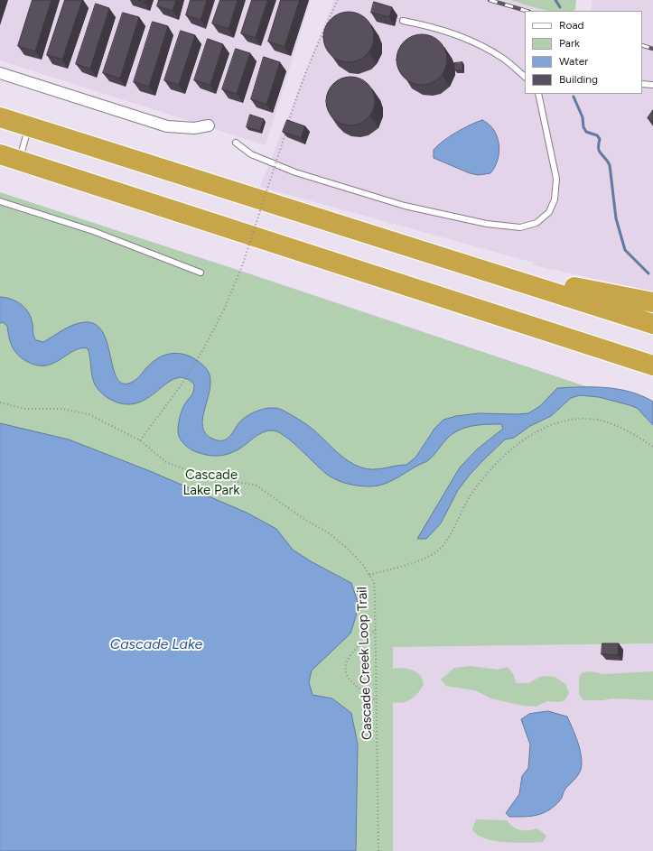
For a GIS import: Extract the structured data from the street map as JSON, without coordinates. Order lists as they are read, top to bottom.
{
  "streets": {
    "path": ["Cascade Creek Loop Trail"]
  },
  "water": ["Cascade Lake"],
  "parks": ["Cascade Lake Park"],
  "legend": [
    "Road",
    "Park",
    "Water",
    "Building"
  ]
}
